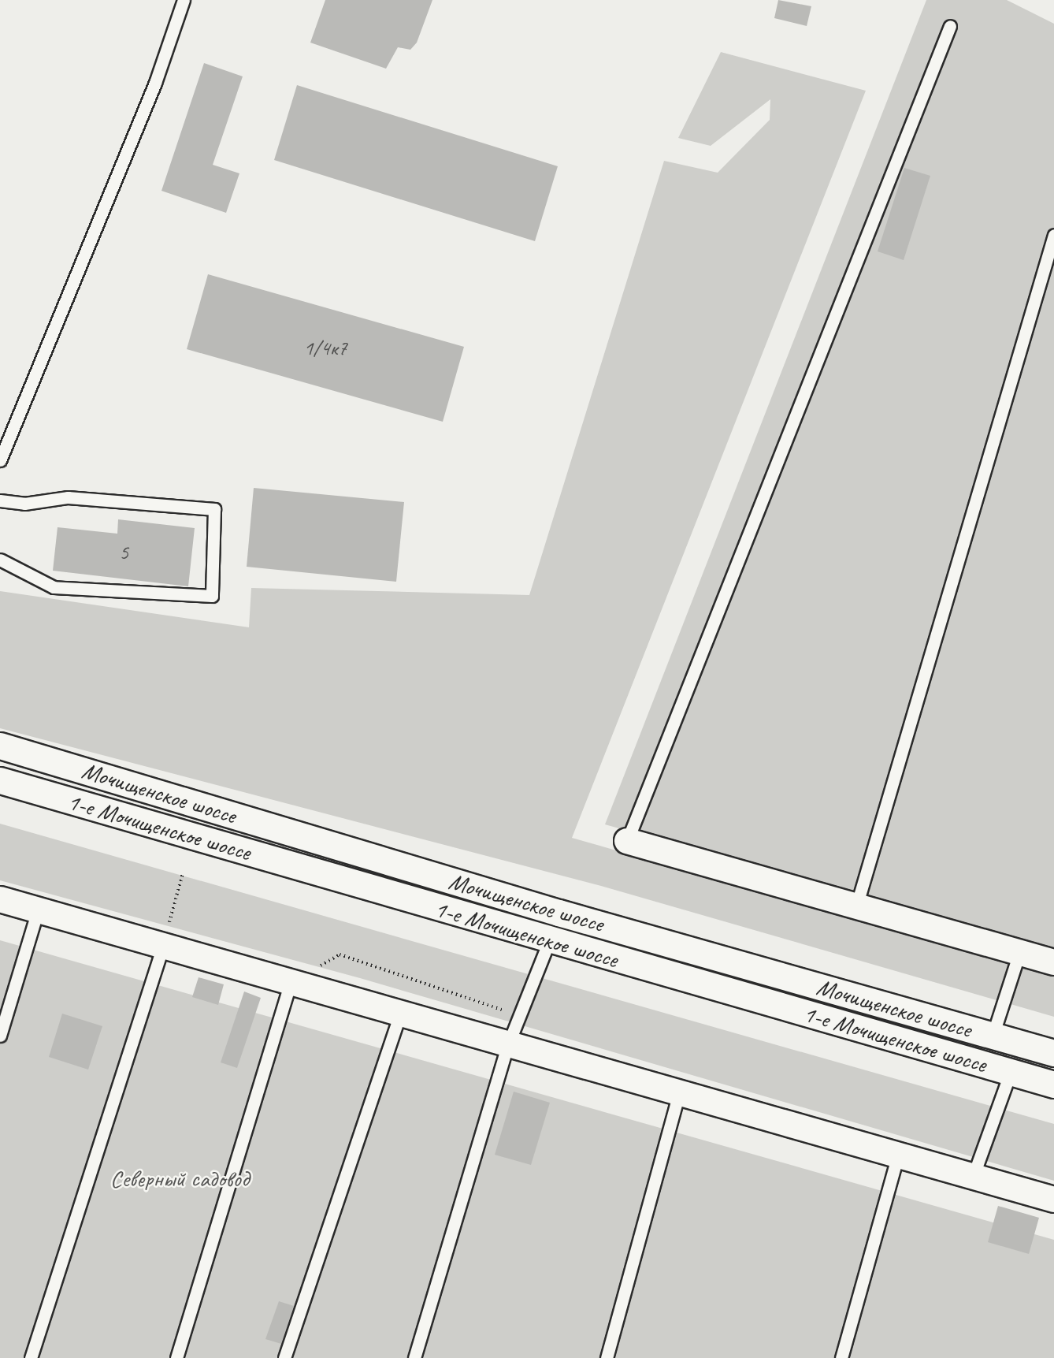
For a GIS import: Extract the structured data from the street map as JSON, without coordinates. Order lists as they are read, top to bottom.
{
  "streets": {
    "main road": ["Мочищенское шоссе", "1-е Мочищенское шоссе"]
  },
  "parks": ["Северный садовод"],
  "house_numbers": ["1/4к7", "5"]
}
